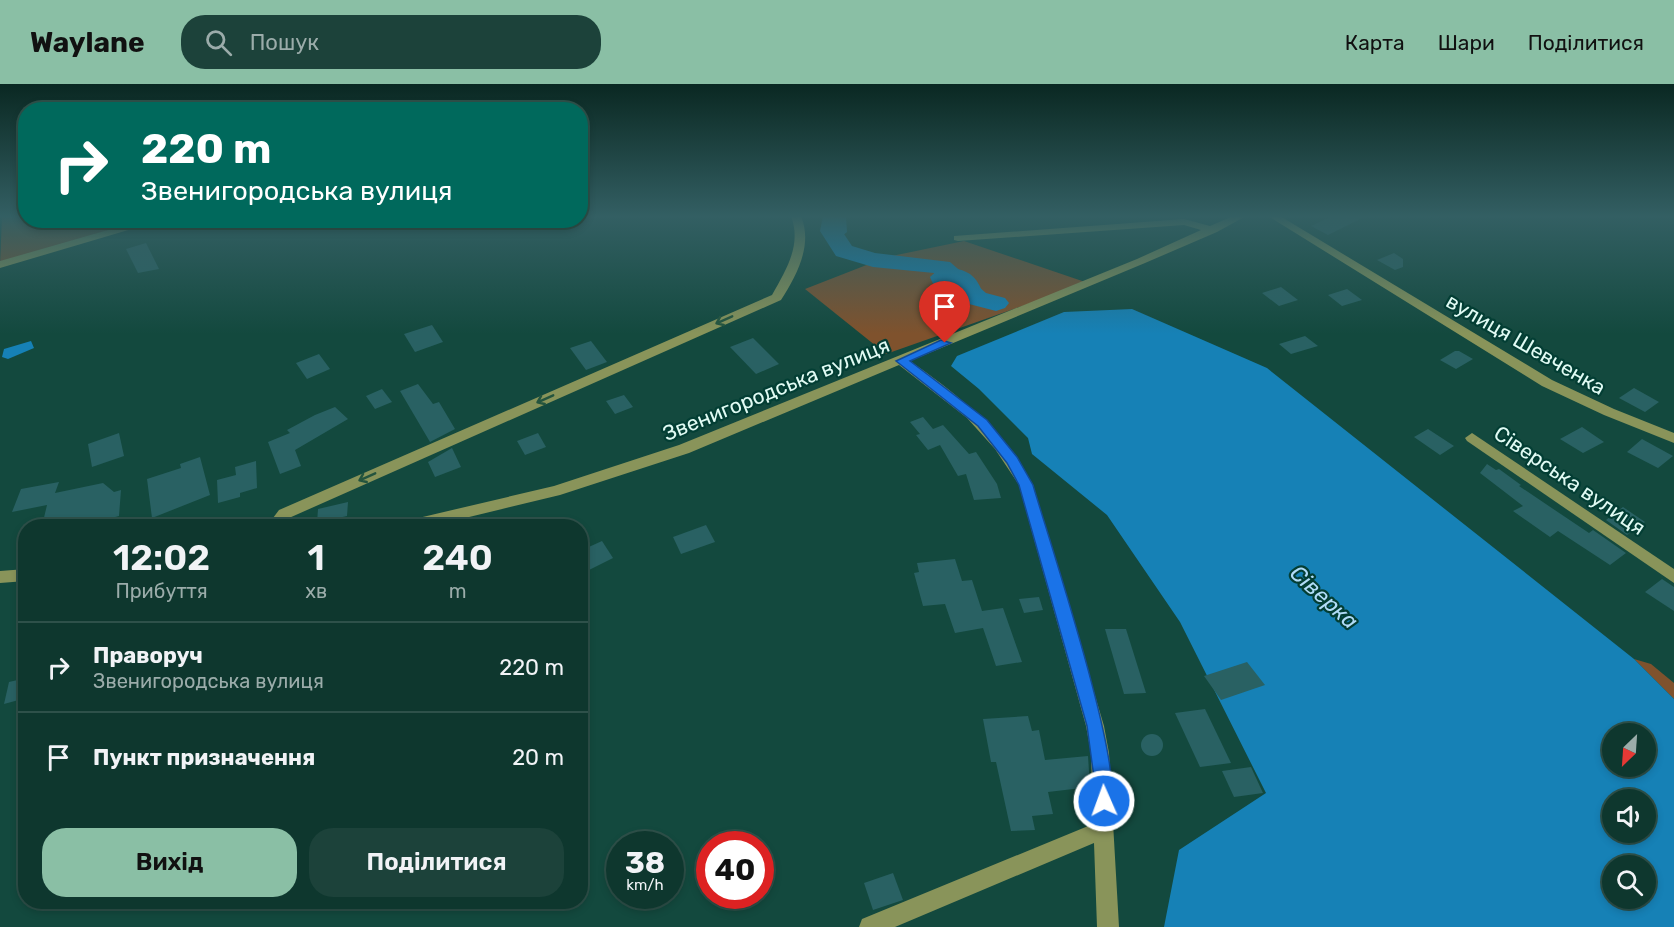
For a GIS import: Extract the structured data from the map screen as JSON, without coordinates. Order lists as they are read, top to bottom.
{
  "streets": {
    "street": ["вулиця Шевченка", "Звенигородська вулиця", "Сіверська вулиця"]
  },
  "water": ["Сіверка"],
  "north": "bottom left",
  "page": {
    "header": "Waylane",
    "search": "Пошук",
    "nav": ["Карта", "Шари", "Поділитися"],
    "turn": ["220 m", "Звенигородська вулиця"],
    "eta": [
      "12:02",
      "Прибуття",
      "1",
      "хв",
      "240",
      "m"
    ],
    "list": [
      {
        "name": "Праворуч",
        "note": "Звенигородська вулиця",
        "value": "220 m"
      },
      {
        "name": "Пункт призначення",
        "value": "20 m"
      }
    ],
    "buttons": ["Вихід", "Поділитися"],
    "speed": "38 km/h",
    "limit": "40"
  }
}
